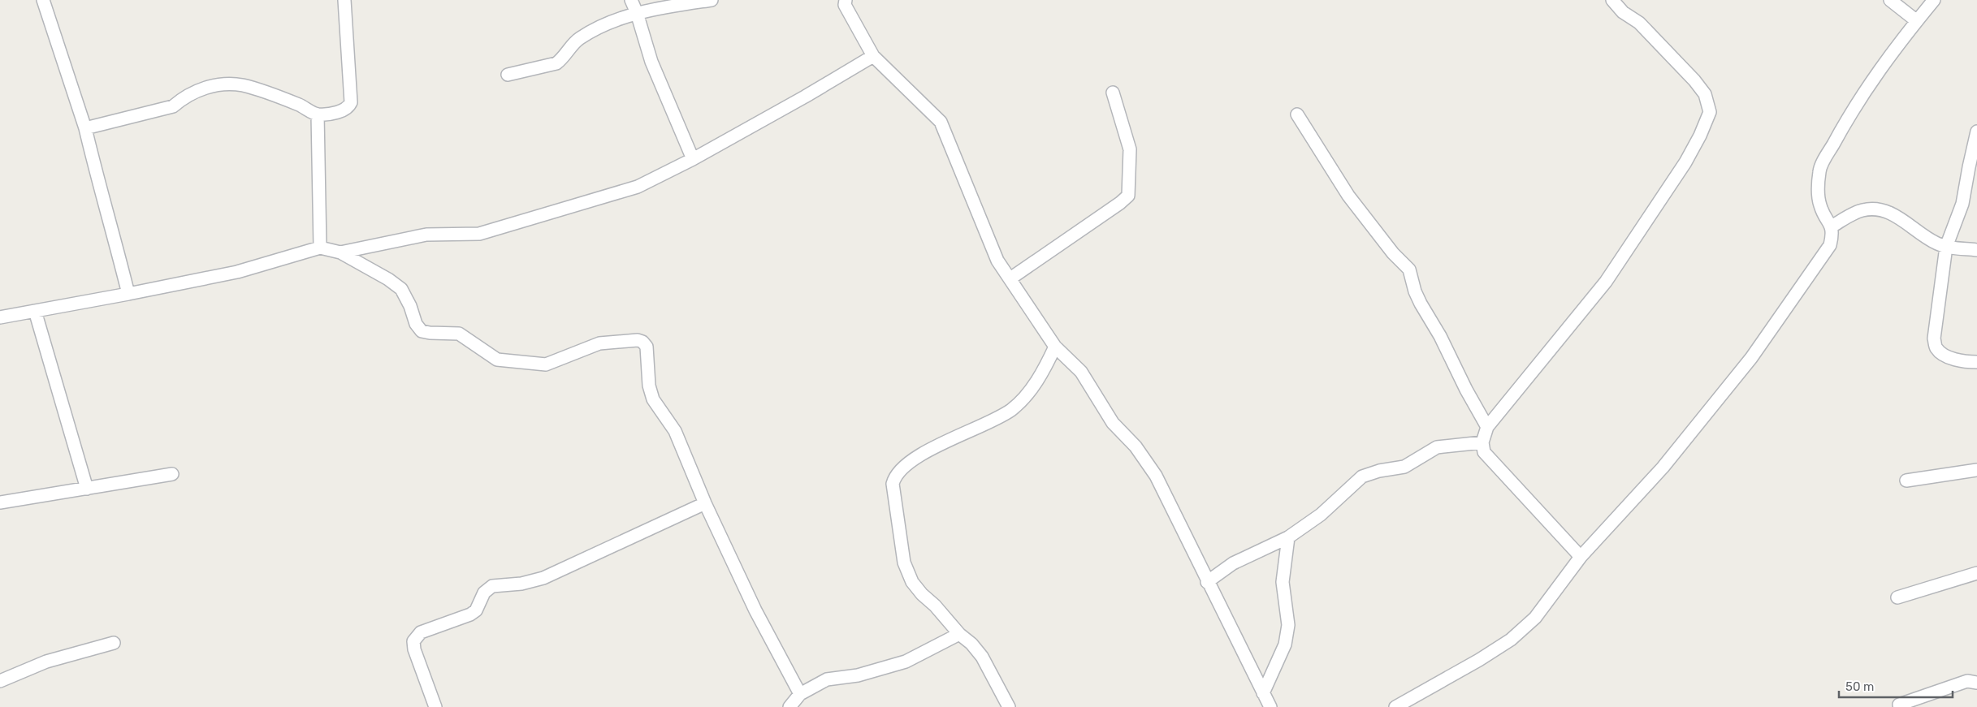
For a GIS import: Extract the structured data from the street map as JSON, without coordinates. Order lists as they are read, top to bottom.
{
  "scale_bar": "50 m"
}
